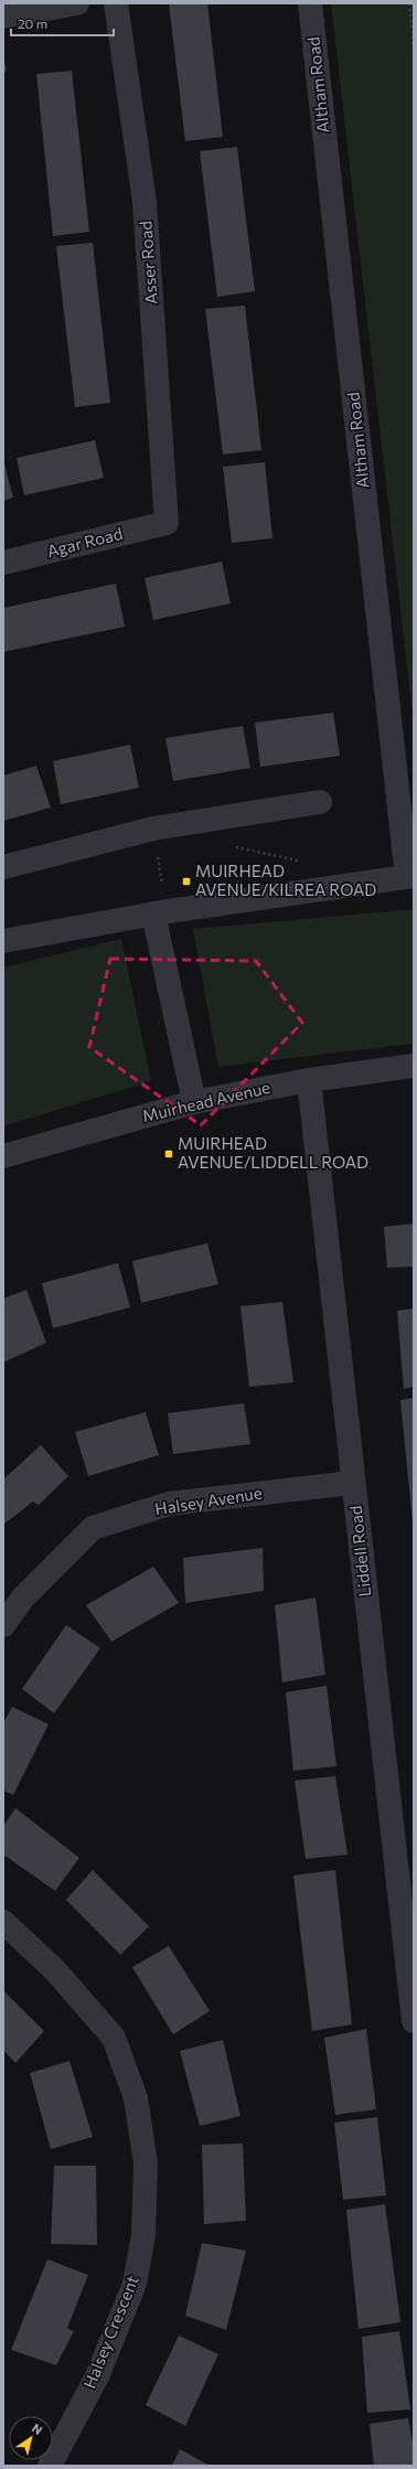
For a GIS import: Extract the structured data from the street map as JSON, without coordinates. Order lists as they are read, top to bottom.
{
  "streets": {
    "street": [
      "Altham Road",
      "Asser Road",
      "Agar Road",
      "Muirhead Avenue",
      "Halsey Avenue",
      "Liddell Road",
      "Halsey Crescent"
    ]
  },
  "crossings": [
    ["Asser Road", "Agar Road"],
    ["Muirhead Avenue", "Liddell Road"],
    ["Halsey Avenue", "Liddell Road"]
  ],
  "places": {
    "transit": ["MUIRHEAD AVENUE/KILREA ROAD", "MUIRHEAD AVENUE/LIDDELL ROAD"]
  },
  "scale_bar": "20 m",
  "north": "top right"
}
